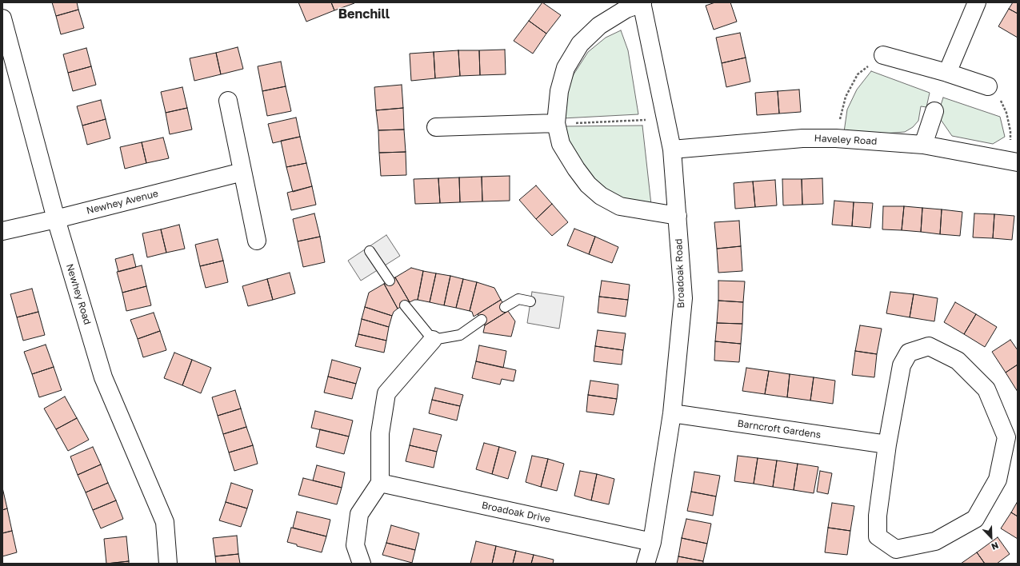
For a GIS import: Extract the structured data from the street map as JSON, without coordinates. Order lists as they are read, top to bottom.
{
  "streets": {
    "street": [
      "Haveley Road",
      "Newhey Avenue",
      "Broadoak Road",
      "Newhey Road",
      "Barncroft Gardens",
      "Broadoak Drive"
    ]
  },
  "crossings": [
    ["Haveley Road", "Broadoak Road"],
    ["Newhey Avenue", "Newhey Road"],
    ["Broadoak Road", "Barncroft Gardens"],
    ["Broadoak Road", "Broadoak Drive"]
  ],
  "districts": ["Benchill"],
  "north": "bottom right"
}
